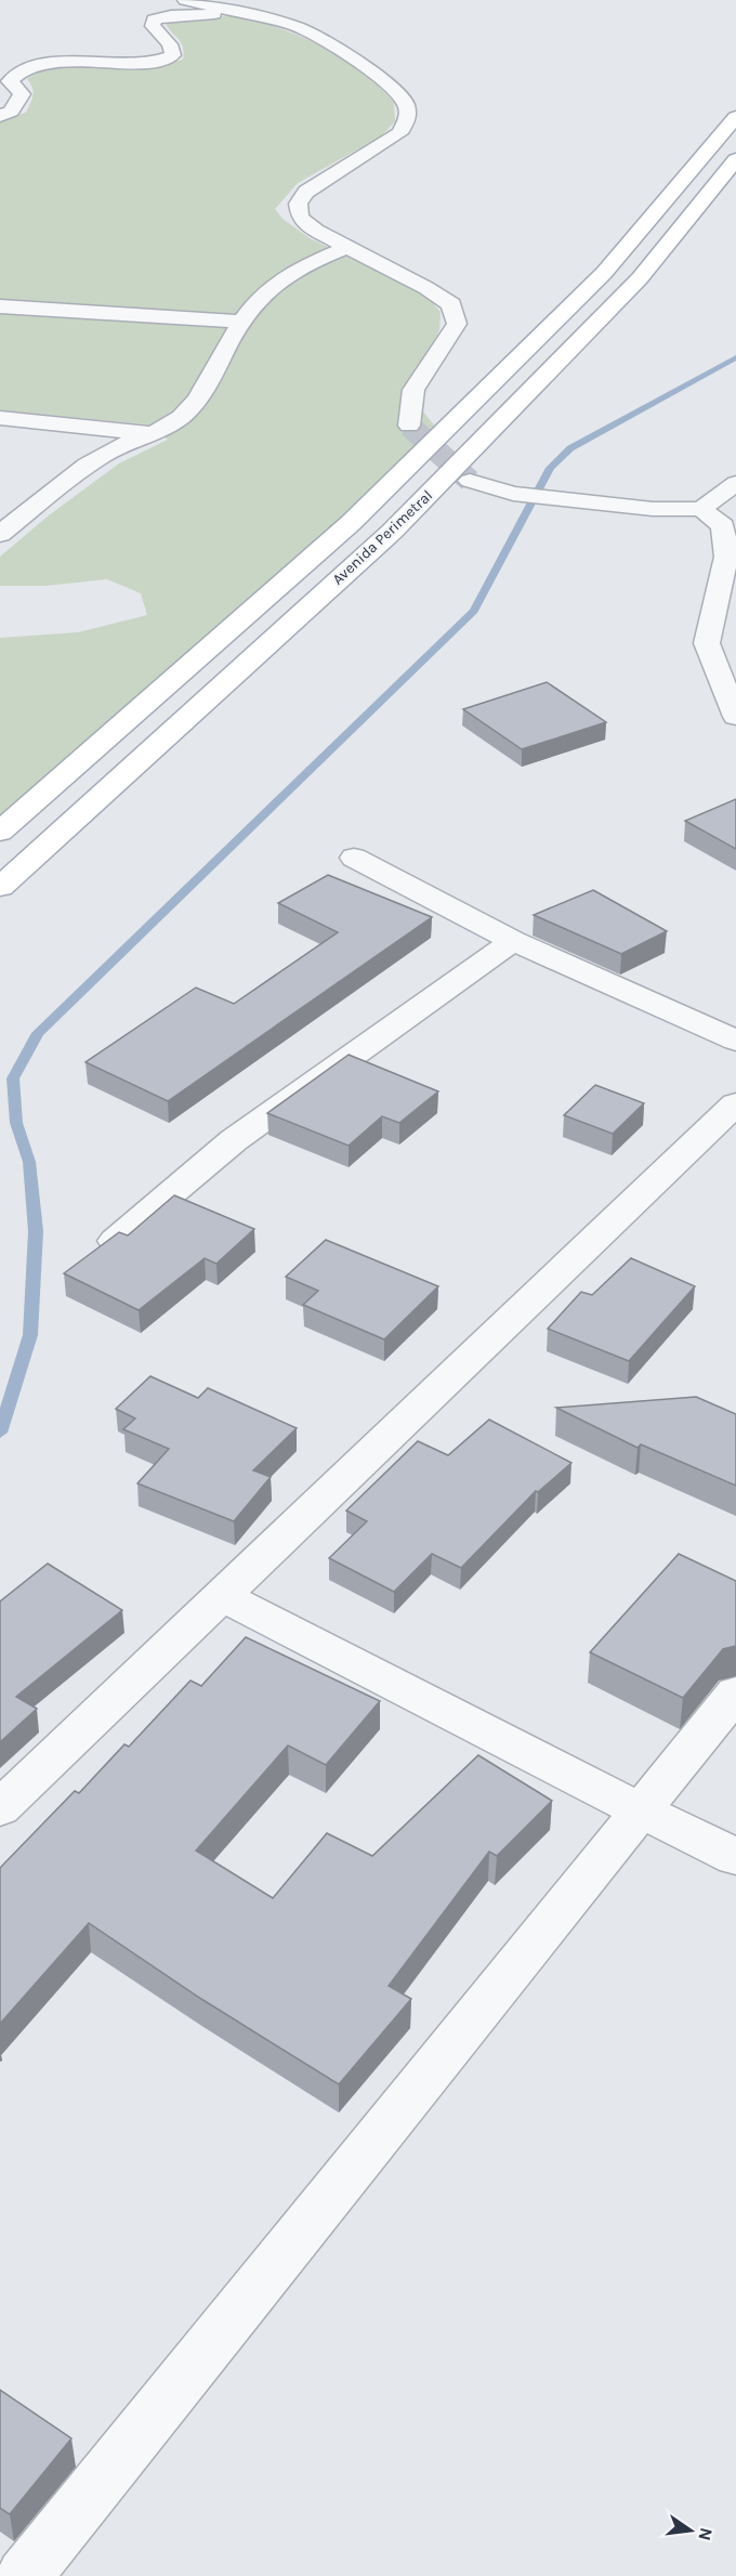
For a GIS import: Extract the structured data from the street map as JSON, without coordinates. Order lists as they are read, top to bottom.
{
  "streets": {
    "main road": ["Avenida Perimetral"]
  },
  "north": "right"
}
